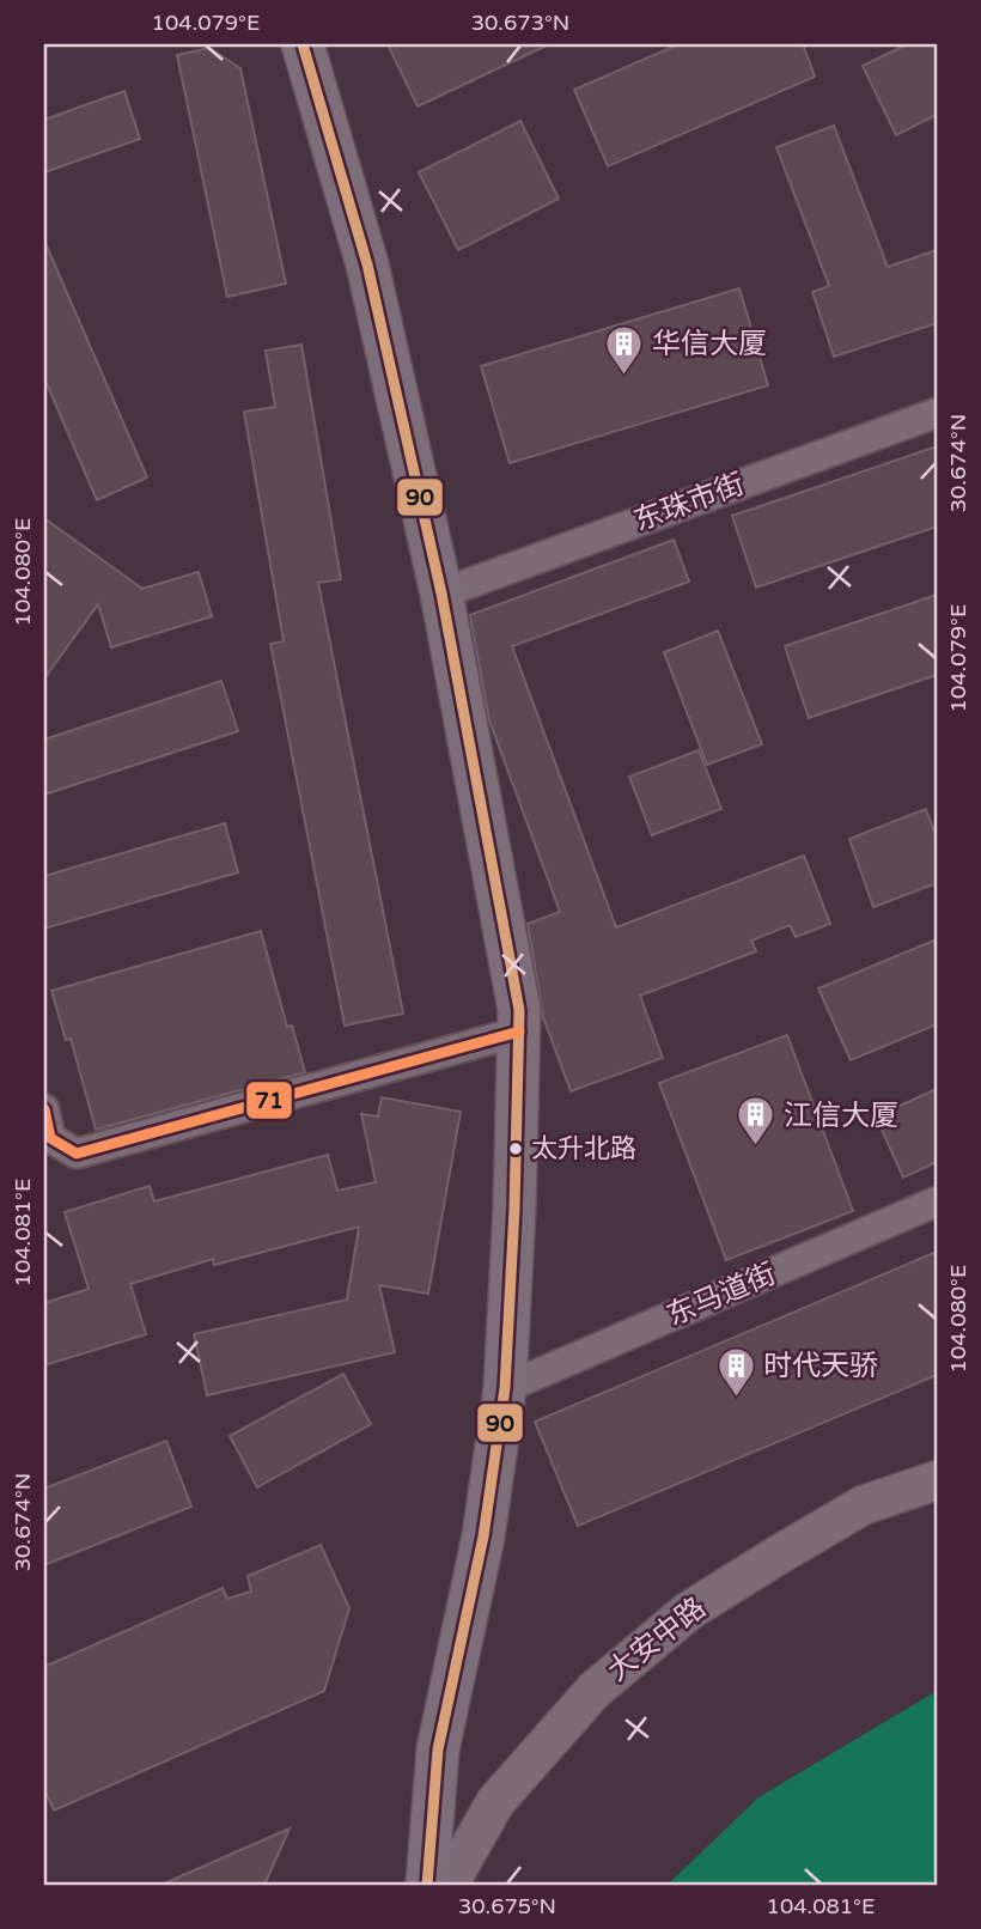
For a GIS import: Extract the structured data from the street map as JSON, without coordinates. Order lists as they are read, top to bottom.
{
  "streets": {
    "street": ["东珠市街", "东马道街", "大安中路"]
  },
  "places": {
    "building": ["华信大厦", "江信大厦", "时代天骄"],
    "other": ["太升北路"]
  },
  "lines": ["transit line 90", "transit line 71"],
  "coordinates": [
    "104.079°E",
    "30.673°N",
    "30.674°N",
    "104.080°E",
    "104.081°E",
    "30.675°N"
  ]
}
